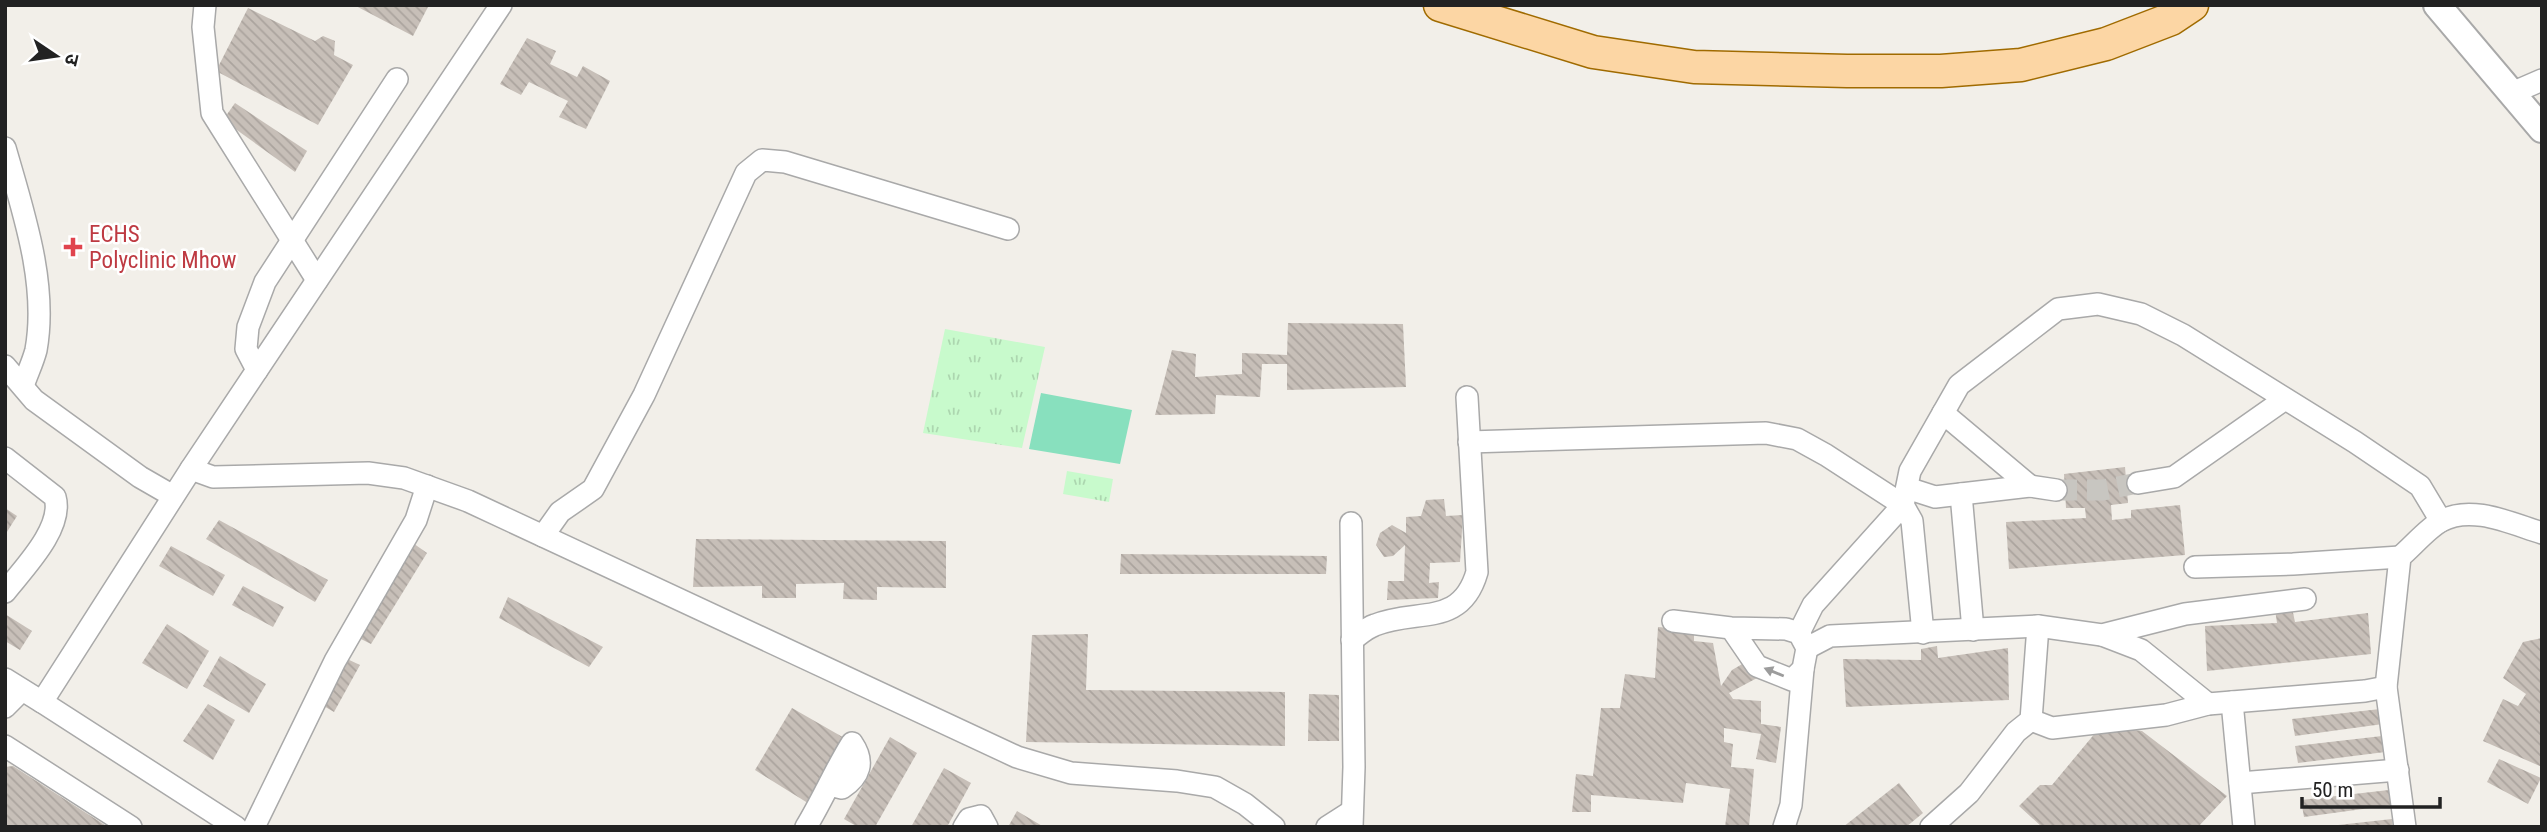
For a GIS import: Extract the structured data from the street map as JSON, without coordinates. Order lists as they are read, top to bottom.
{
  "places": {
    "health": ["ECHS Polyclinic Mhow"]
  },
  "scale_bar": "50 m",
  "north": "right"
}
